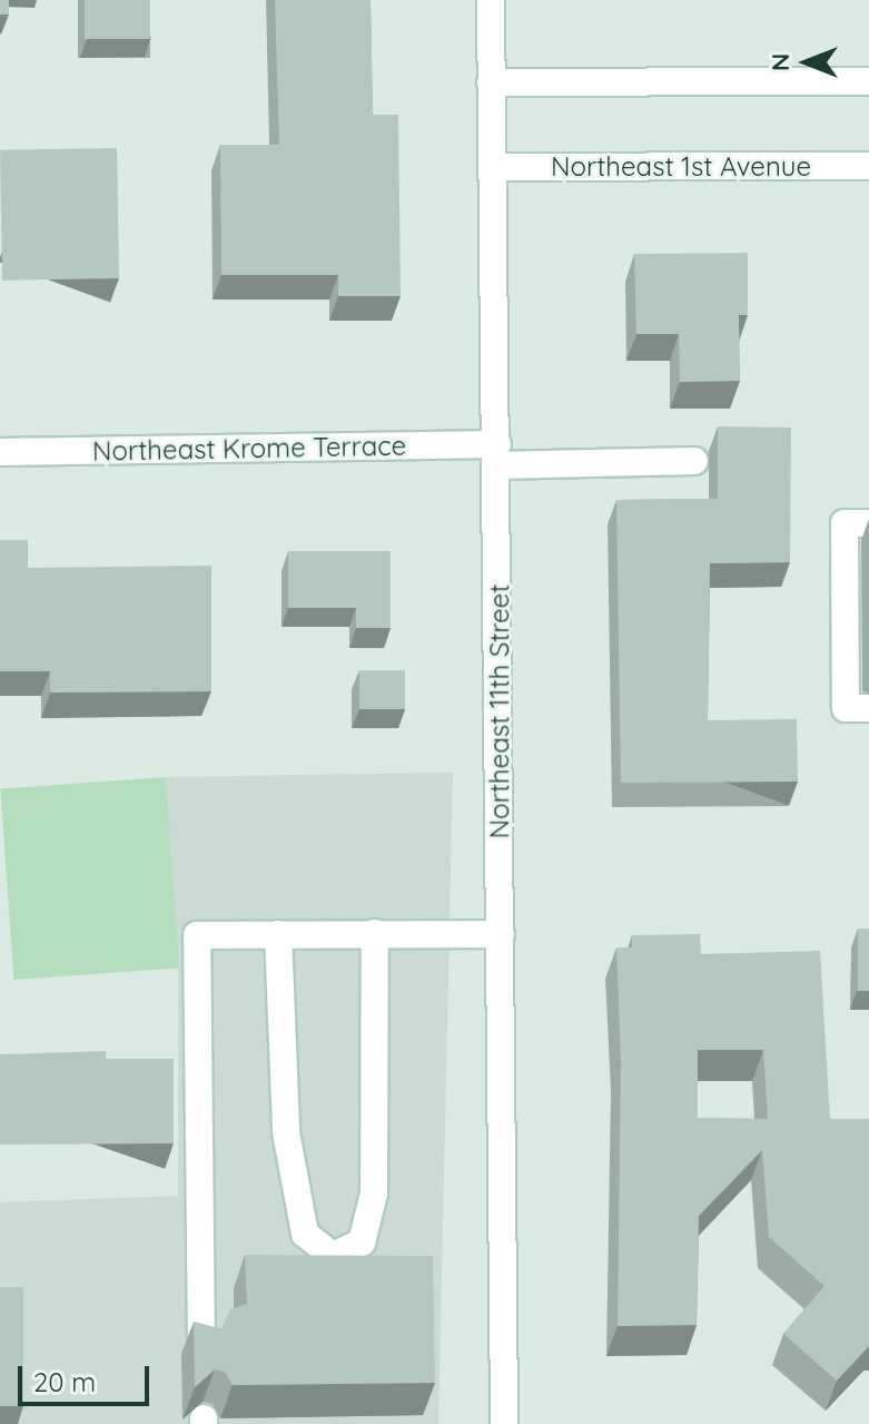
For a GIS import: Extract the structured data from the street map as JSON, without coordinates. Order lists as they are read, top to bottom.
{
  "streets": {
    "street": ["Northeast 1st Avenue", "Northeast Krome Terrace", "Northeast 11th Street"]
  },
  "crossings": [
    ["Northeast 1st Avenue", "Northeast 11th Street"],
    ["Northeast Krome Terrace", "Northeast 11th Street"]
  ],
  "scale_bar": "20 m",
  "north": "left"
}
